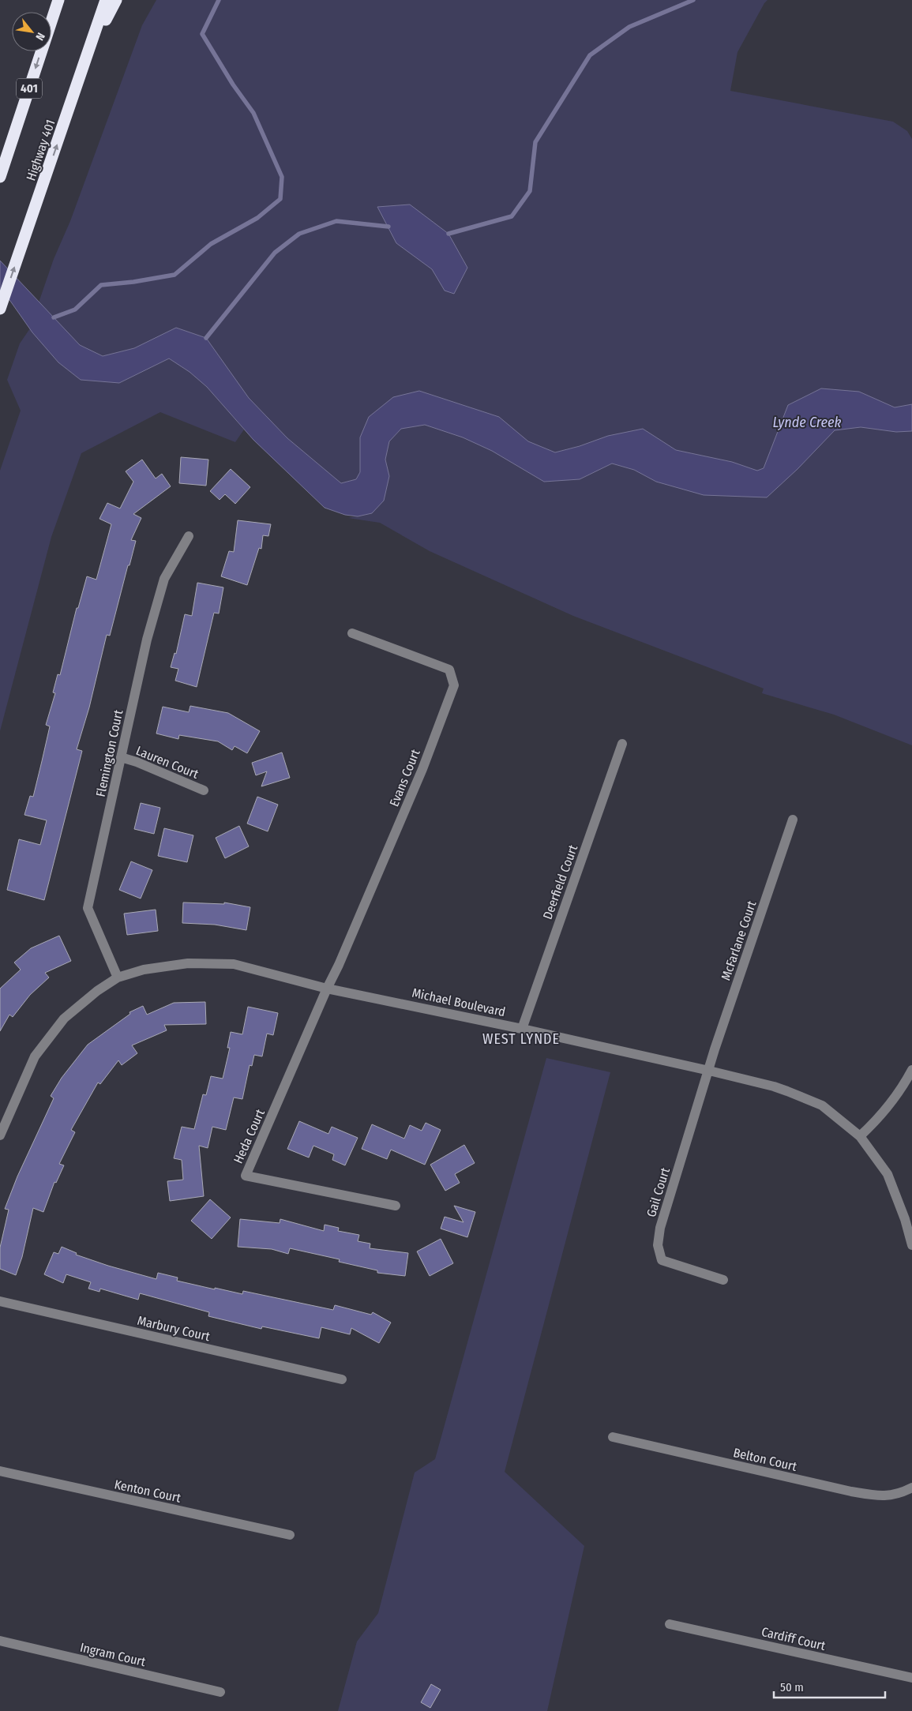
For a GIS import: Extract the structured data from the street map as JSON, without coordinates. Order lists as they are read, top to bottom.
{
  "streets": {
    "highway": ["401", "Highway 401"],
    "street": [
      "Flemington Court",
      "Lauren Court",
      "Evans Court",
      "Deerfield Court",
      "McFarlane Court",
      "Michael Boulevard",
      "Heda Court",
      "Gail Court",
      "Marbury Court",
      "Belton Court",
      "Kenton Court",
      "Cardiff Court",
      "Ingram Court"
    ]
  },
  "crossings": [
    ["Flemington Court", "Lauren Court"],
    ["Flemington Court", "Michael Boulevard"],
    ["Evans Court", "Michael Boulevard"],
    ["Evans Court", "Heda Court"],
    ["Deerfield Court", "Michael Boulevard"],
    ["McFarlane Court", "Michael Boulevard"],
    ["McFarlane Court", "Gail Court"],
    ["Michael Boulevard", "Heda Court"],
    ["Michael Boulevard", "Gail Court"]
  ],
  "districts": ["WEST LYNDE"],
  "water": ["Lynde Creek"],
  "scale_bar": "50 m",
  "north": "bottom right"
}
